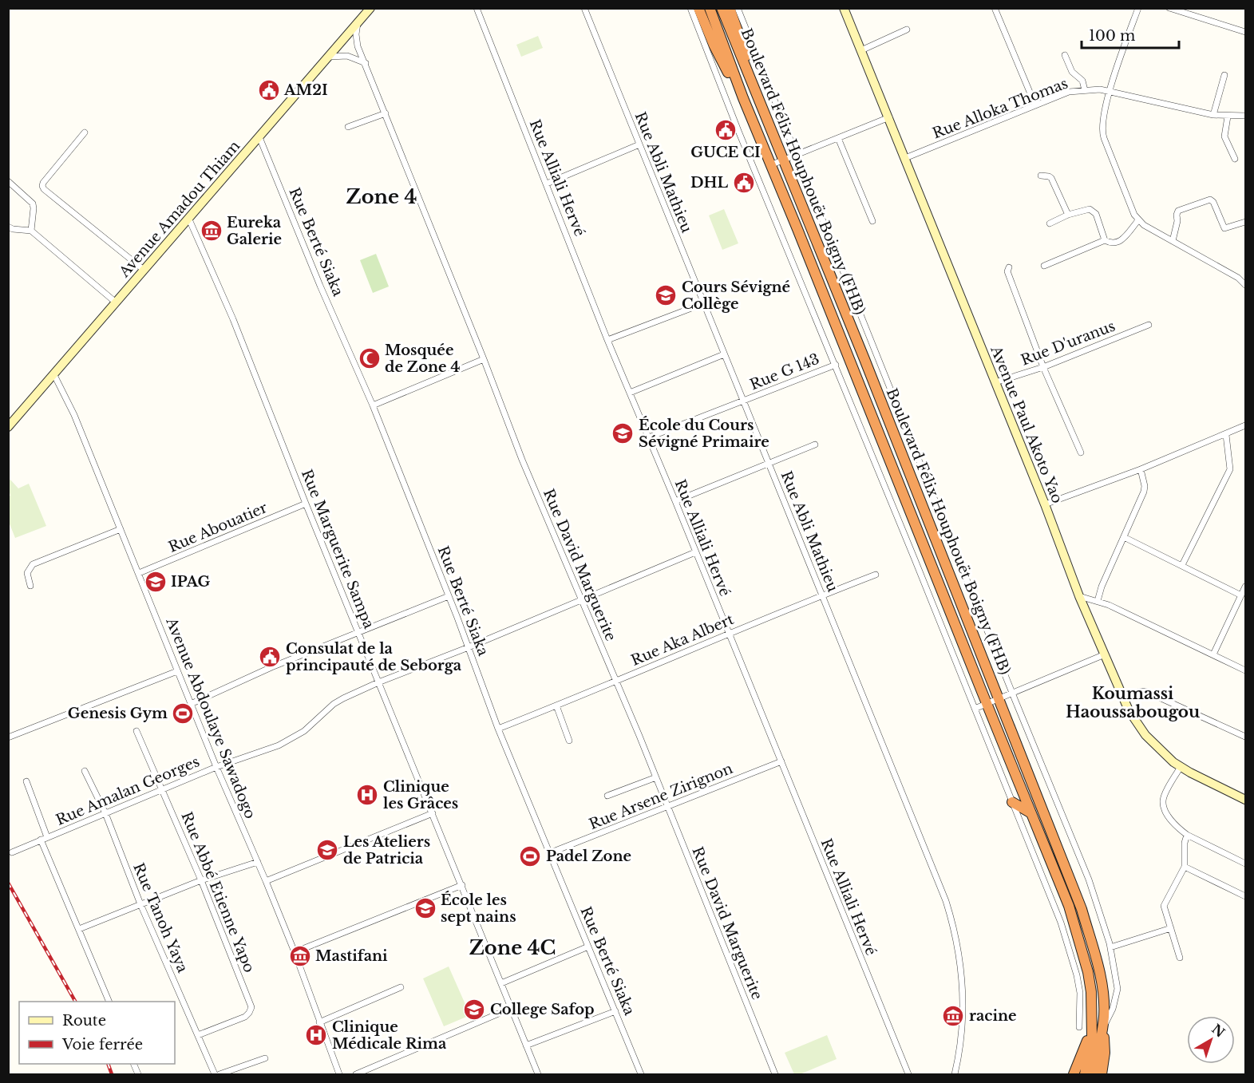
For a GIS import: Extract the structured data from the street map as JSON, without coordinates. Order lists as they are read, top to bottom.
{
  "streets": {
    "highway": ["Boulevard Félix Houphouët Boigny (FHB)"],
    "street": [
      "Rue Alloka Thomas",
      "Rue Abli Mathieu",
      "Rue Alliali Hervé",
      "Avenue Amadou Thiam",
      "Rue Berté Siaka",
      "Rue D'uranus",
      "Rue G 143",
      "Avenue Paul Akoto Yao",
      "Rue Abouatier",
      "Rue Marguerite Sampa",
      "Rue David Marguerite",
      "Rue Aka Albert",
      "Avenue Abdoulaye Sawadogo",
      "Rue Amalan Georges",
      "Rue Arsene Zirignon",
      "Rue Abbé Etienne Yapo",
      "Rue Tanoh Yaya"
    ]
  },
  "crossings": [
    ["Rue Alloka Thomas", "Avenue Paul Akoto Yao"],
    ["Rue Abli Mathieu", "Rue G 143"],
    ["Rue Abli Mathieu", "Rue Aka Albert"],
    ["Rue Alliali Hervé", "Rue G 143"],
    ["Rue Alliali Hervé", "Rue Aka Albert"],
    ["Rue Alliali Hervé", "Rue Amalan Georges"],
    ["Rue Alliali Hervé", "Rue Arsene Zirignon"],
    ["Avenue Amadou Thiam", "Rue Berté Siaka"],
    ["Avenue Amadou Thiam", "Rue Marguerite Sampa"],
    ["Avenue Amadou Thiam", "Rue David Marguerite"],
    ["Avenue Amadou Thiam", "Avenue Abdoulaye Sawadogo"],
    ["Rue Berté Siaka", "Rue Aka Albert"],
    ["Rue Berté Siaka", "Rue Amalan Georges"],
    ["Rue Berté Siaka", "Rue Arsene Zirignon"],
    ["Rue D'uranus", "Avenue Paul Akoto Yao"],
    ["Rue Abouatier", "Rue Marguerite Sampa"],
    ["Rue Abouatier", "Avenue Abdoulaye Sawadogo"],
    ["Rue Marguerite Sampa", "Rue Amalan Georges"],
    ["Rue David Marguerite", "Rue Aka Albert"],
    ["Rue David Marguerite", "Rue Amalan Georges"],
    ["Rue David Marguerite", "Rue Arsene Zirignon"],
    ["Avenue Abdoulaye Sawadogo", "Rue Amalan Georges"],
    ["Rue Amalan Georges", "Rue Abbé Etienne Yapo"],
    ["Rue Amalan Georges", "Rue Tanoh Yaya"],
    ["Rue Abbé Etienne Yapo", "Rue Tanoh Yaya"]
  ],
  "districts": ["Zone 4", "Koumassi Haoussabougou", "Zone 4C"],
  "places": {
    "public building": [
      "AM2I",
      "GUCE CI",
      "DHL",
      "Consulat de la principauté de Seborga"
    ],
    "museum": ["Eureka Galerie", "Mastifani", "racine"],
    "school or university": [
      "Cours Sévigné Collège",
      "École du Cours Sévigné Primaire",
      "IPAG",
      "Les Ateliers de Patricia",
      "École les sept nains",
      "College Safop"
    ],
    "mosque": ["Mosquée de Zone 4"],
    "sports": ["Genesis Gym", "Padel Zone"],
    "hospital": ["Clinique les Grâces", "Clinique Médicale Rima"]
  },
  "legend": ["Route", "Voie ferrée"],
  "scale_bar": "100 m",
  "north": "top right"
}
